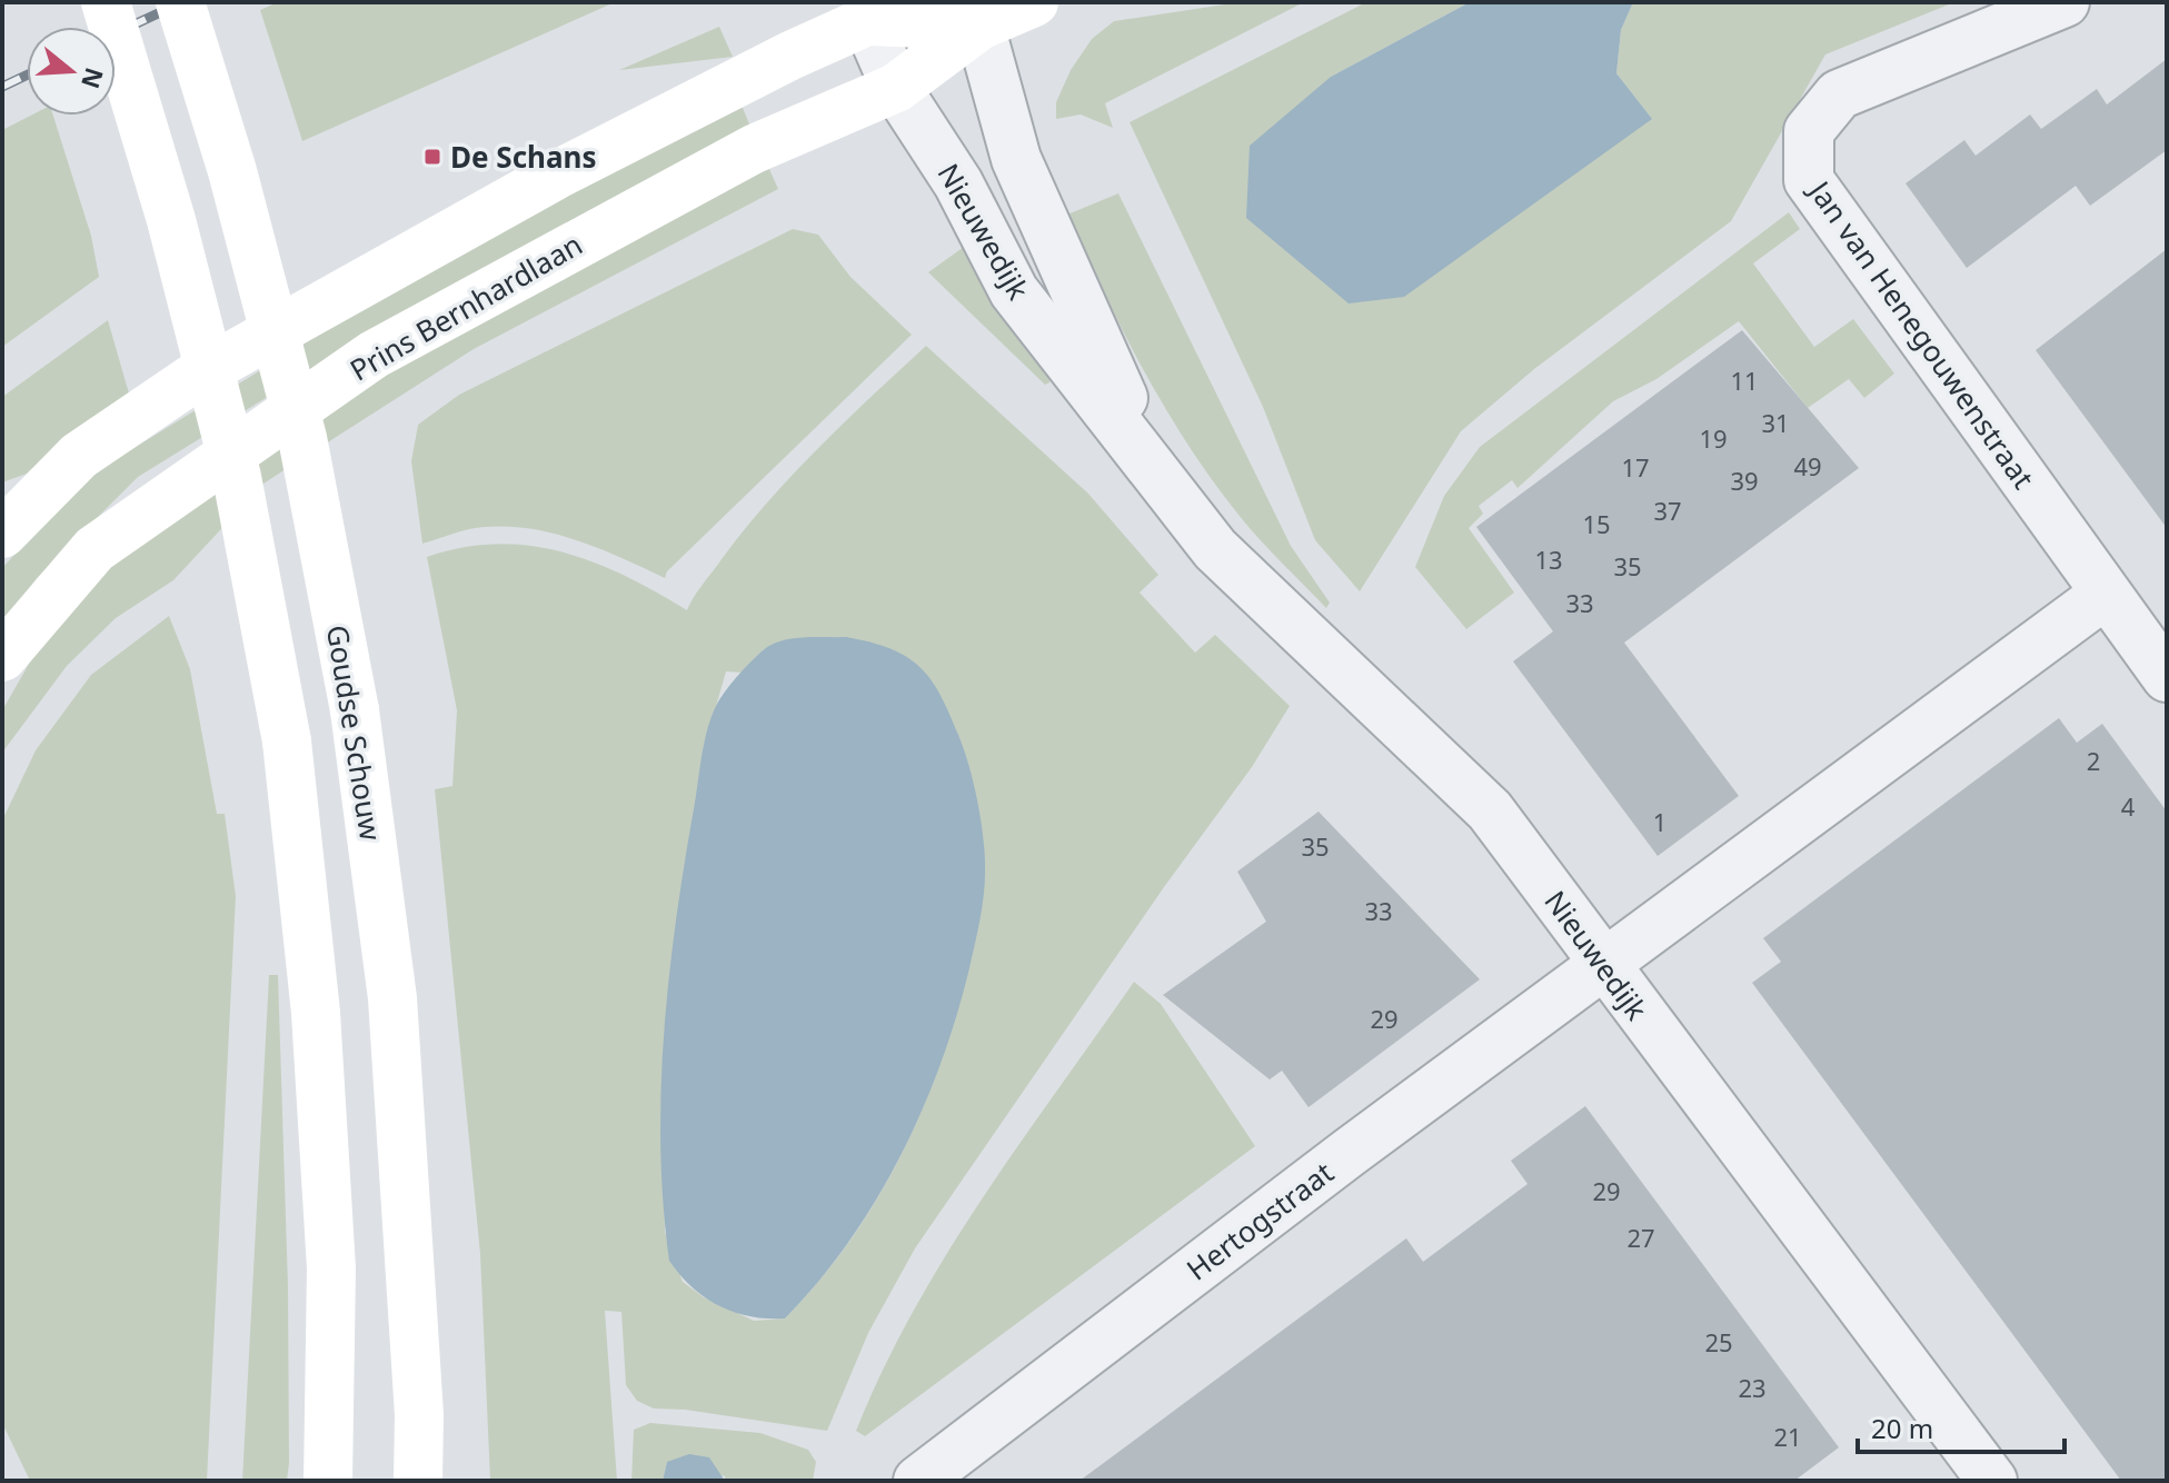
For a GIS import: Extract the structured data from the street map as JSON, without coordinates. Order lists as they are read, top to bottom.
{
  "streets": {
    "main road": ["Prins Bernhardlaan", "Goudse Schouw"],
    "street": ["Nieuwedijk", "Jan van Henegouwenstraat", "Hertogstraat"]
  },
  "crossings": [
    ["Nieuwedijk", "Prins Bernhardlaan"],
    ["Nieuwedijk", "Hertogstraat"]
  ],
  "places": {
    "transit": ["De Schans"]
  },
  "house_numbers": [
    "11",
    "31",
    "19",
    "49",
    "17",
    "39",
    "37",
    "15",
    "13",
    "35",
    "33",
    "2",
    "4",
    "1",
    "35",
    "33",
    "29",
    "29",
    "27",
    "25",
    "23",
    "21"
  ],
  "scale_bar": "20 m",
  "north": "right"
}
